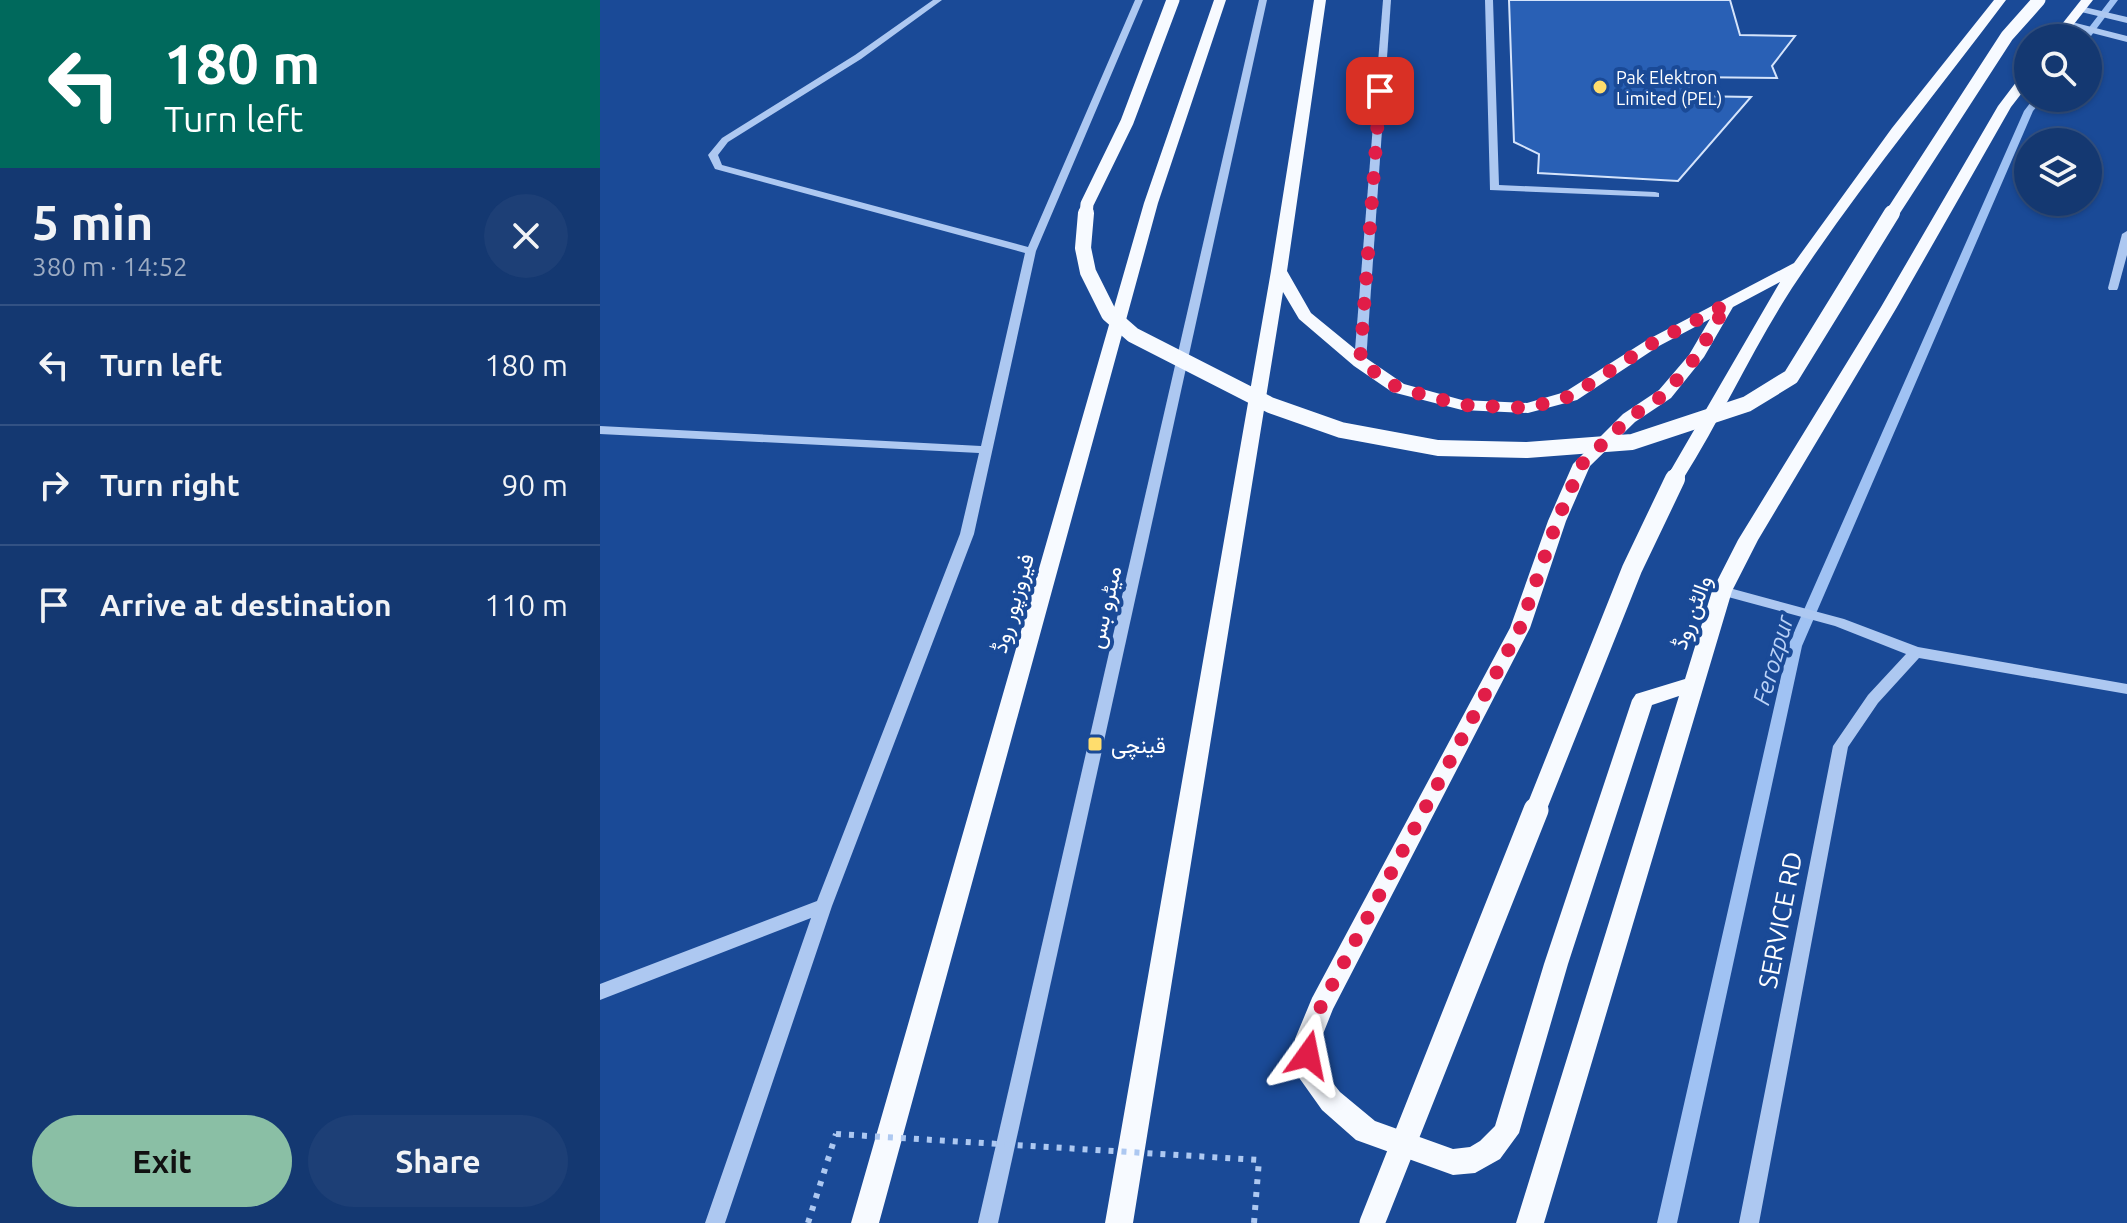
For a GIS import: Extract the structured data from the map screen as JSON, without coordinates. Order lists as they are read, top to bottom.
{
  "streets": {
    "main road": ["فیروزپور روڈ", "والٹن روڈ"],
    "street": ["میٹرو بس", "SERVICE RD"]
  },
  "water": ["Ferozpur"],
  "places": {
    "other": ["Pak Elektron Limited (PEL)"],
    "transit": ["قینچی"]
  },
  "page": {
    "turn": ["180 m", "Turn left"],
    "heading": ["5 min", "380 m · 14:52"],
    "list": [
      {
        "name": "Turn left",
        "value": "180 m"
      },
      {
        "name": "Turn right",
        "value": "90 m"
      },
      {
        "name": "Arrive at destination",
        "value": "110 m"
      }
    ],
    "buttons": ["Exit", "Share"]
  }
}
